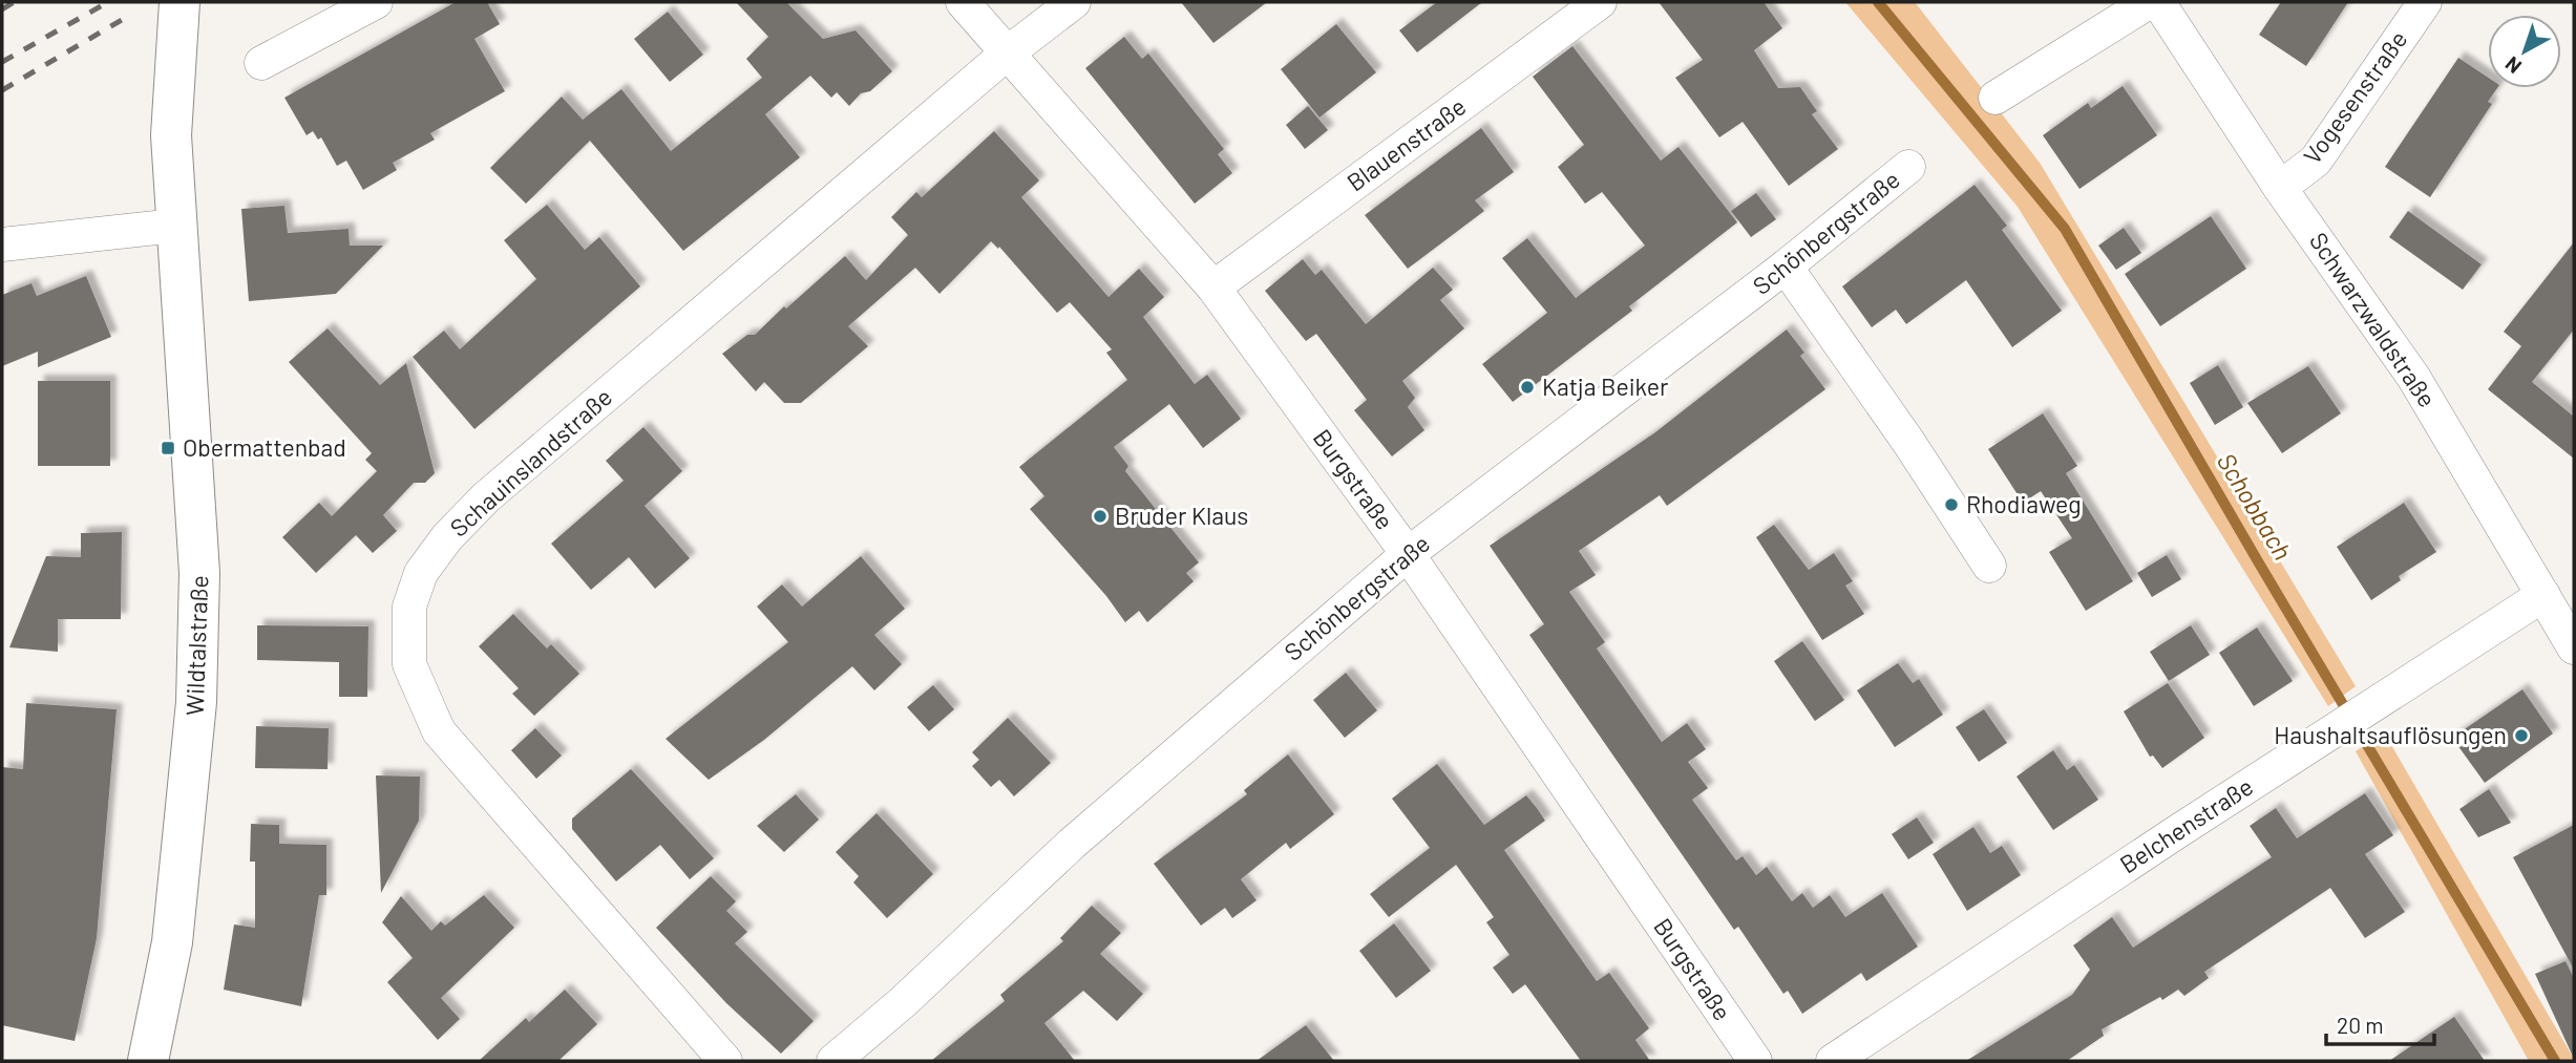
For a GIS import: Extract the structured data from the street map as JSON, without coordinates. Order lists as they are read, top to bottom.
{
  "streets": {
    "street": [
      "Vogesenstraße",
      "Blauenstraße",
      "Schönbergstraße",
      "Schwarzwaldstraße",
      "Schauinslandstraße",
      "Burgstraße",
      "Wildtalstraße",
      "Belchenstraße"
    ]
  },
  "crossings": [
    ["Vogesenstraße", "Schwarzwaldstraße"],
    ["Blauenstraße", "Burgstraße"],
    ["Schönbergstraße", "Burgstraße"],
    ["Schwarzwaldstraße", "Belchenstraße"],
    ["Schauinslandstraße", "Burgstraße"]
  ],
  "water": ["Schobbach"],
  "places": {
    "other": [
      "Katja Beiker",
      "Rhodiaweg",
      "Bruder Klaus",
      "Haushaltsauflösungen"
    ],
    "transit": ["Obermattenbad"]
  },
  "scale_bar": "20 m",
  "north": "bottom left"
}
